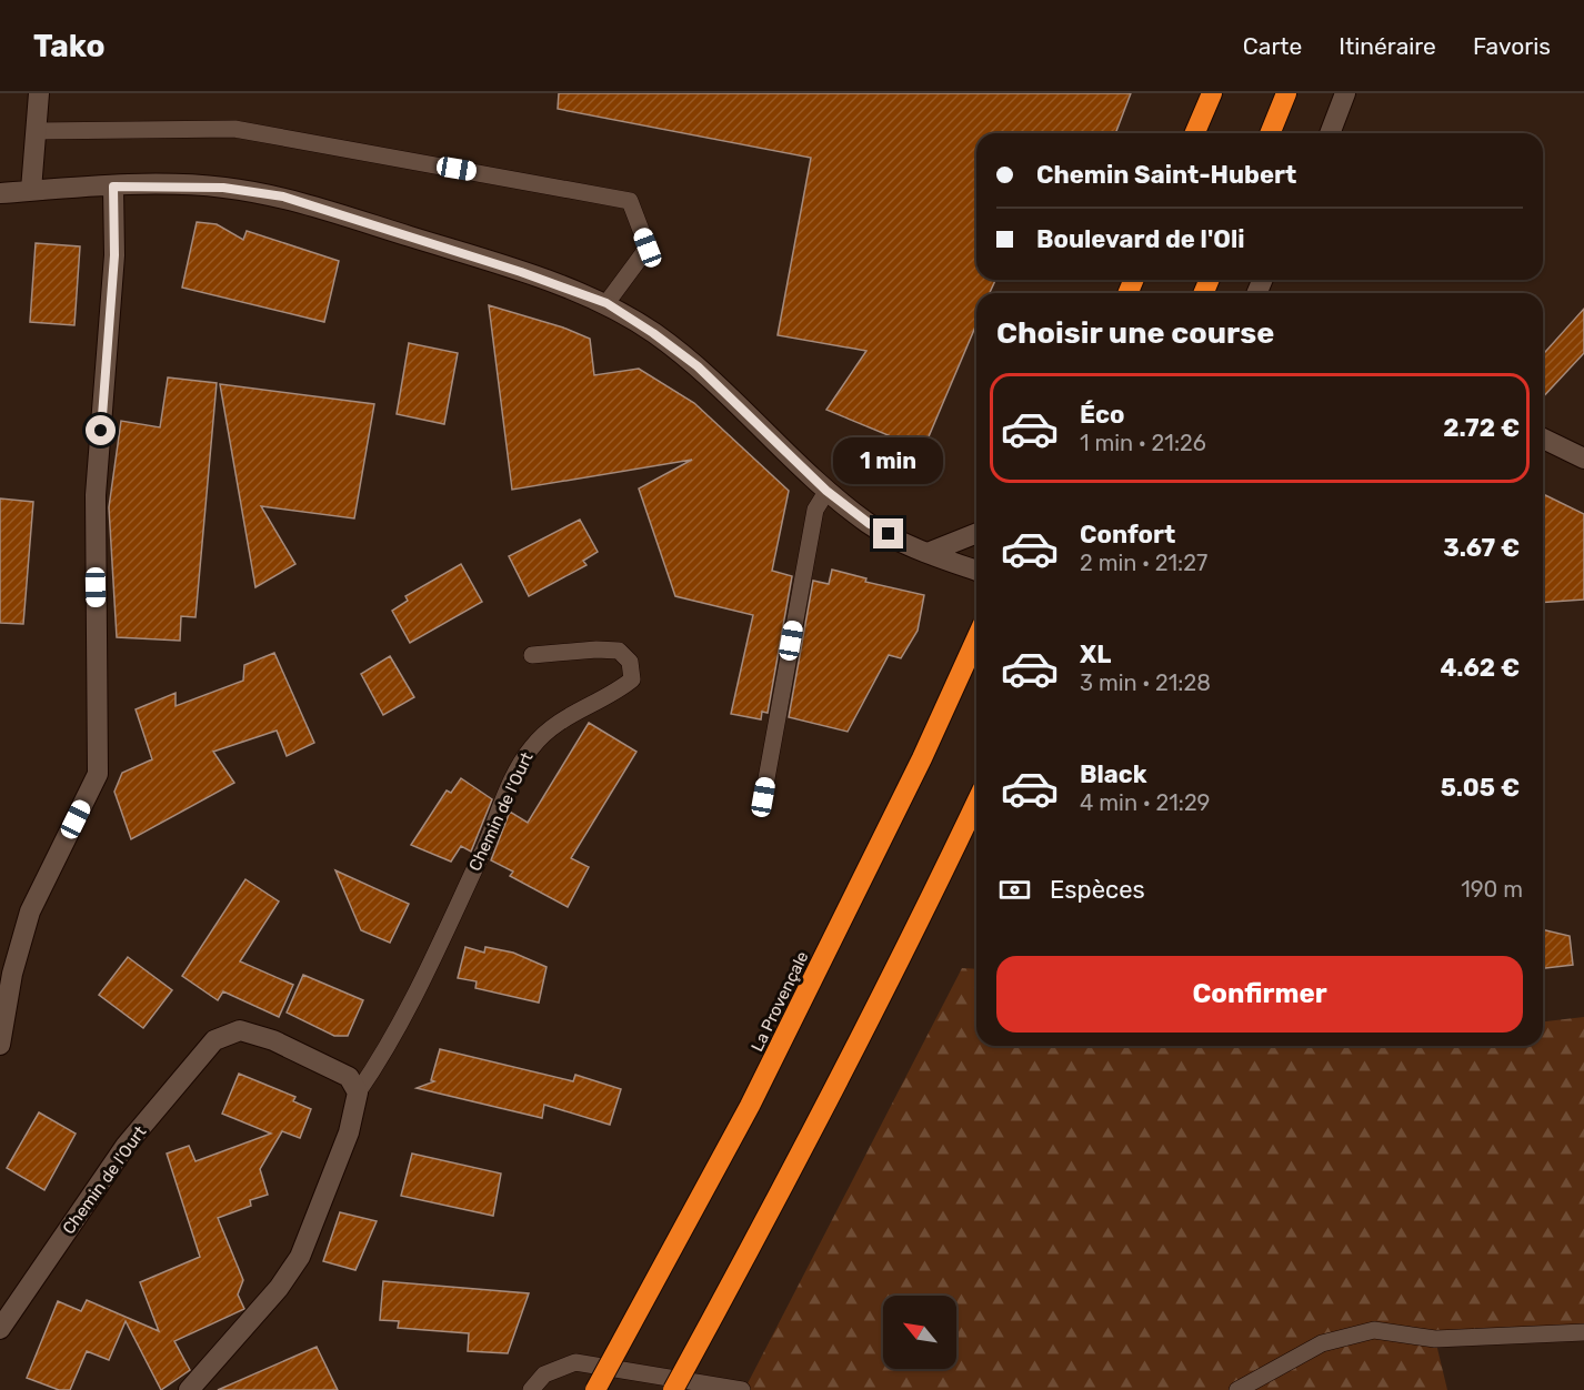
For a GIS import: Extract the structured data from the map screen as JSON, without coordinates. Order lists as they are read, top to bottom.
{
  "streets": {
    "highway": ["La Provençale"],
    "street": ["Chemin de l'Ourt"]
  },
  "north": "top left",
  "page": {
    "header": "Tako",
    "nav": ["Carte", "Itinéraire", "Favoris"],
    "banner": ["Chemin Saint-Hubert", "Boulevard de l'Oli"],
    "heading": "Choisir une course",
    "list": [
      {
        "name": "Éco",
        "note": "1 min · 21:26",
        "value": "2.72 €"
      },
      {
        "name": "Confort",
        "note": "2 min · 21:27",
        "value": "3.67 €"
      },
      {
        "name": "XL",
        "note": "3 min · 21:28",
        "value": "4.62 €"
      },
      {
        "name": "Black",
        "note": "4 min · 21:29",
        "value": "5.05 €"
      }
    ],
    "bubble": "1 min",
    "pay": ["Espèces", "190 m"],
    "buttons": "Confirmer"
  }
}
